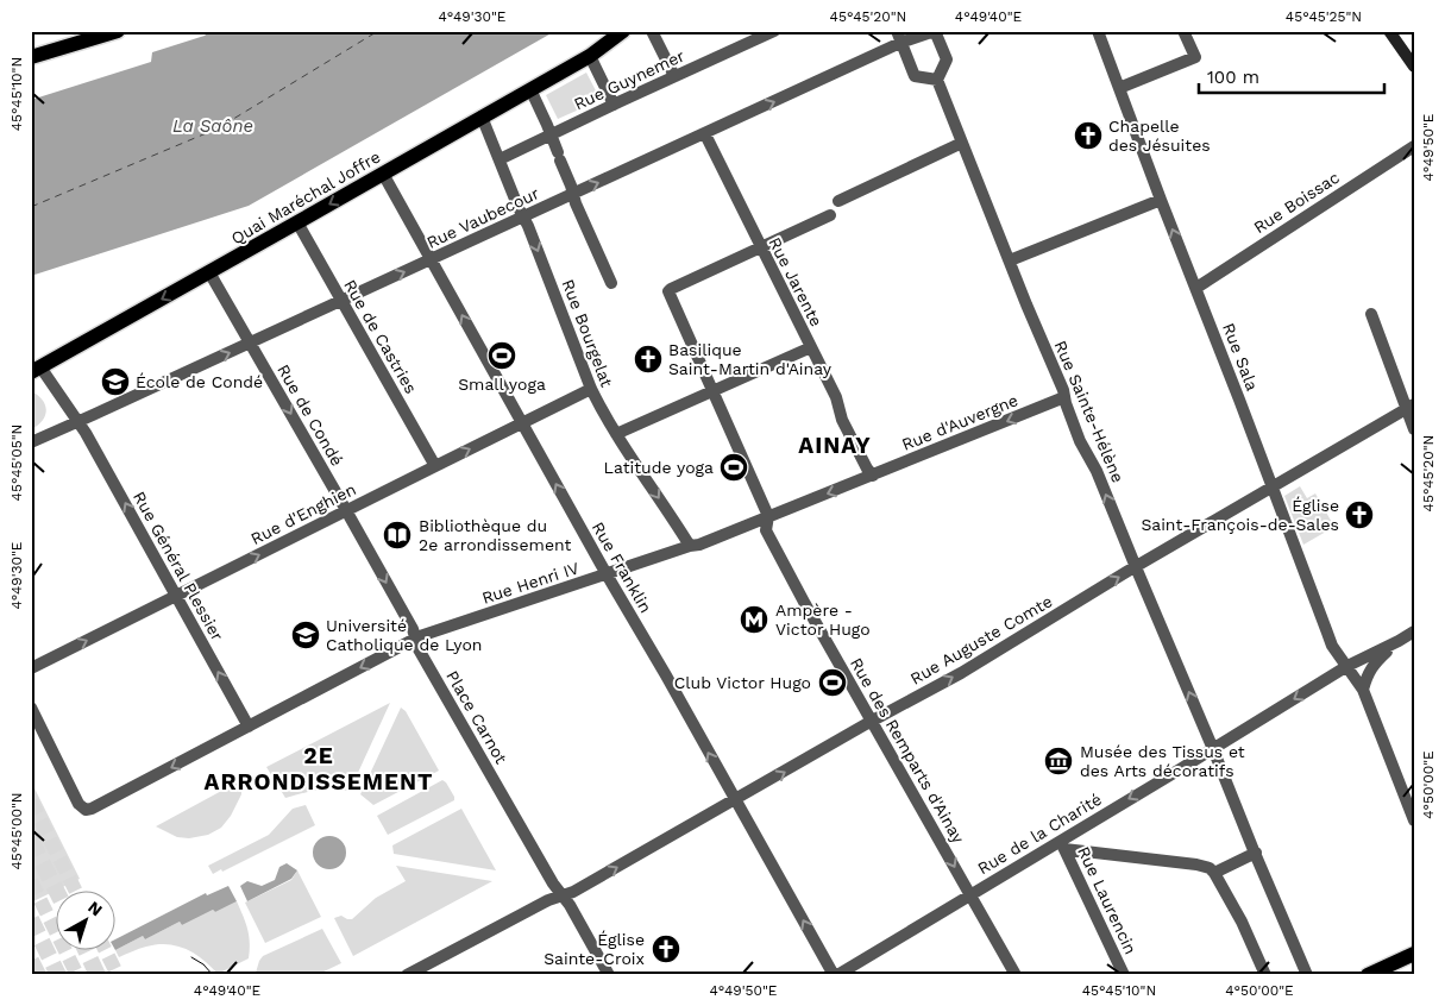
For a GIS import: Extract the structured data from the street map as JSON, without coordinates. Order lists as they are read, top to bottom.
{
  "streets": {
    "main road": ["Quai Maréchal Joffre"],
    "street": [
      "Rue Guynemer",
      "Rue Boissac",
      "Rue Vaubecour",
      "Rue Jarente",
      "Rue Bourgelat",
      "Rue de Castries",
      "Rue Sala",
      "Rue Sainte-Hélène",
      "Rue de Condé",
      "Rue d'Auvergne",
      "Rue d'Enghien",
      "Rue Général Plessier",
      "Rue Franklin",
      "Rue Henri IV",
      "Rue Auguste Comte",
      "Place Carnot",
      "Rue des Remparts d'Ainay",
      "Rue de la Charité",
      "Rue Laurencin"
    ]
  },
  "crossings": [
    ["Rue Guynemer", "Rue Bourgelat"],
    ["Quai Maréchal Joffre", "Rue Bourgelat"],
    ["Quai Maréchal Joffre", "Rue de Castries"],
    ["Quai Maréchal Joffre", "Rue de Condé"],
    ["Quai Maréchal Joffre", "Rue Général Plessier"],
    ["Quai Maréchal Joffre", "Rue Franklin"],
    ["Rue Boissac", "Rue Sala"],
    ["Rue Vaubecour", "Rue Jarente"],
    ["Rue Vaubecour", "Rue Bourgelat"],
    ["Rue Vaubecour", "Rue de Castries"],
    ["Rue Vaubecour", "Rue de Condé"],
    ["Rue Vaubecour", "Rue Général Plessier"],
    ["Rue Vaubecour", "Rue Franklin"],
    ["Rue Jarente", "Rue d'Auvergne"],
    ["Rue Bourgelat", "Rue d'Auvergne"],
    ["Rue Bourgelat", "Rue d'Enghien"],
    ["Rue Bourgelat", "Rue Henri IV"],
    ["Rue de Castries", "Rue d'Enghien"],
    ["Rue Sala", "Rue Auguste Comte"],
    ["Rue Sala", "Rue de la Charité"],
    ["Rue Sainte-Hélène", "Rue d'Auvergne"],
    ["Rue Sainte-Hélène", "Rue Auguste Comte"],
    ["Rue Sainte-Hélène", "Rue de la Charité"],
    ["Rue de Condé", "Rue d'Enghien"],
    ["Rue de Condé", "Rue Henri IV"],
    ["Rue de Condé", "Place Carnot"],
    ["Rue d'Auvergne", "Rue Henri IV"],
    ["Rue d'Auvergne", "Rue des Remparts d'Ainay"],
    ["Rue d'Enghien", "Rue Général Plessier"],
    ["Rue d'Enghien", "Rue Franklin"],
    ["Rue Franklin", "Rue Henri IV"],
    ["Rue Franklin", "Rue Auguste Comte"],
    ["Rue Franklin", "Rue de la Charité"],
    ["Rue Henri IV", "Place Carnot"],
    ["Rue Auguste Comte", "Place Carnot"],
    ["Rue Auguste Comte", "Rue des Remparts d'Ainay"],
    ["Rue des Remparts d'Ainay", "Rue de la Charité"],
    ["Rue de la Charité", "Rue Laurencin"]
  ],
  "one_way": [
    "Quai Maréchal Joffre",
    "Rue Vaubecour",
    "Rue Sainte-Hélène",
    "Rue de Condé",
    "Rue d'Auvergne",
    "Rue d'Enghien",
    "Rue Général Plessier",
    "Rue Franklin",
    "Rue Auguste Comte",
    "Rue des Remparts d'Ainay",
    "Rue de la Charité"
  ],
  "districts": ["AINAY", "2E ARRONDISSEMENT"],
  "water": ["La Saône"],
  "places": {
    "church": [
      "Chapelle des Jésuites",
      "Basilique Saint-Martin d'Ainay",
      "Église Saint-François-de-Sales",
      "Église Sainte-Croix"
    ],
    "sports": ["Small yoga", "Latitude yoga", "Club Victor Hugo"],
    "school or university": ["École de Condé", "Université Catholique de Lyon"],
    "library": ["Bibliothèque du 2e arrondissement"],
    "metro station": ["Ampère - Victor Hugo"],
    "museum": ["Musée des Tissus et des Arts décoratifs"]
  },
  "scale_bar": "100 m",
  "north": "top right",
  "coordinates": [
    "4°49'30\"E",
    "45°45'20\"N",
    "4°49'40\"E",
    "45°45'25\"N",
    "45°45'10\"N",
    "4°49'50\"E",
    "45°45'05\"N",
    "4°50'00\"E",
    "45°45'00\"N"
  ]
}
